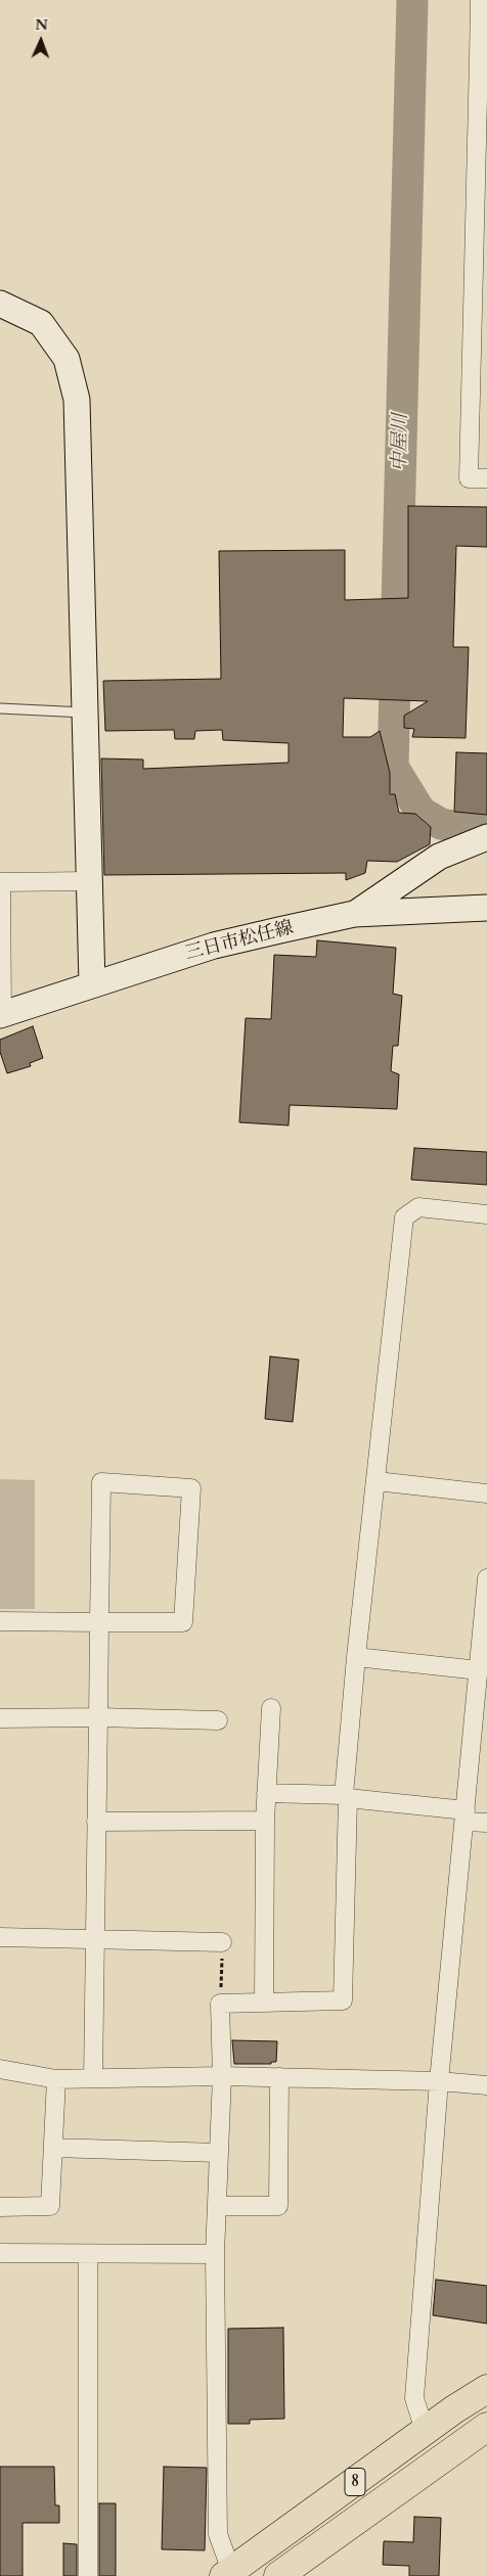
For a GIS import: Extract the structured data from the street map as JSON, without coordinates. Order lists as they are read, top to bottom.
{
  "streets": {
    "highway": ["8"],
    "street": ["三日市松任線"]
  },
  "water": ["中屋川"],
  "north": "top"
}
